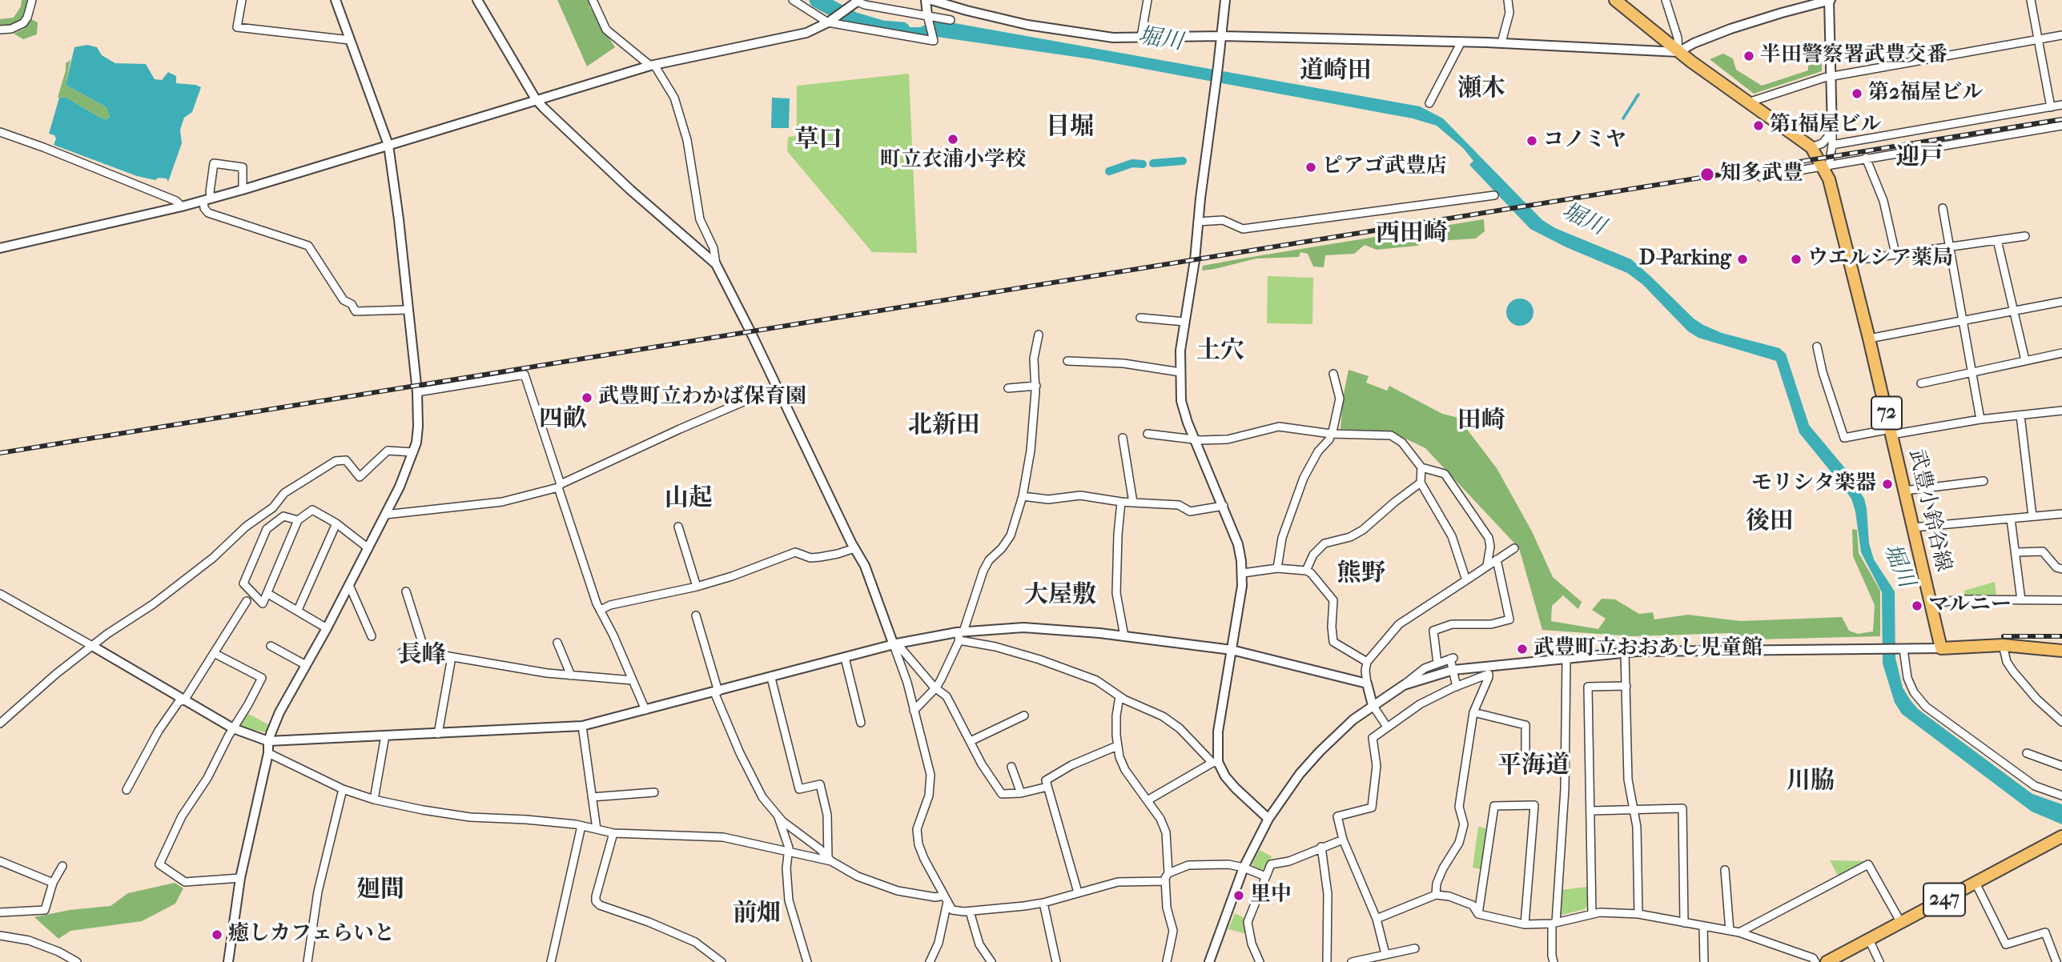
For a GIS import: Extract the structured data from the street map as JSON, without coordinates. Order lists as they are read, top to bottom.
{
  "streets": {
    "main road": ["72", "武豊小鈴谷線", "247"]
  },
  "districts": [
    "道崎田",
    "瀬木",
    "目堀",
    "草口",
    "迎戸",
    "西田崎",
    "土穴",
    "四畝",
    "田崎",
    "北新田",
    "山起",
    "後田",
    "熊野",
    "大屋敷",
    "長峰",
    "平海道",
    "川脇",
    "廻間",
    "前畑"
  ],
  "water": ["堀川"],
  "places": [
    "半田警察署武豊交番",
    "第2福屋ビル",
    "第1福屋ビル",
    "町立衣浦小学校",
    "コノミヤ",
    "ピアゴ武豊店",
    "知多武豊",
    "D-Parking",
    "ウエルシア薬局",
    "武豊町立わかば保育園",
    "モリシタ楽器",
    "マルニー",
    "武豊町立おおあし児童館",
    "里中",
    "癒しカフェらいと"
  ]
}
